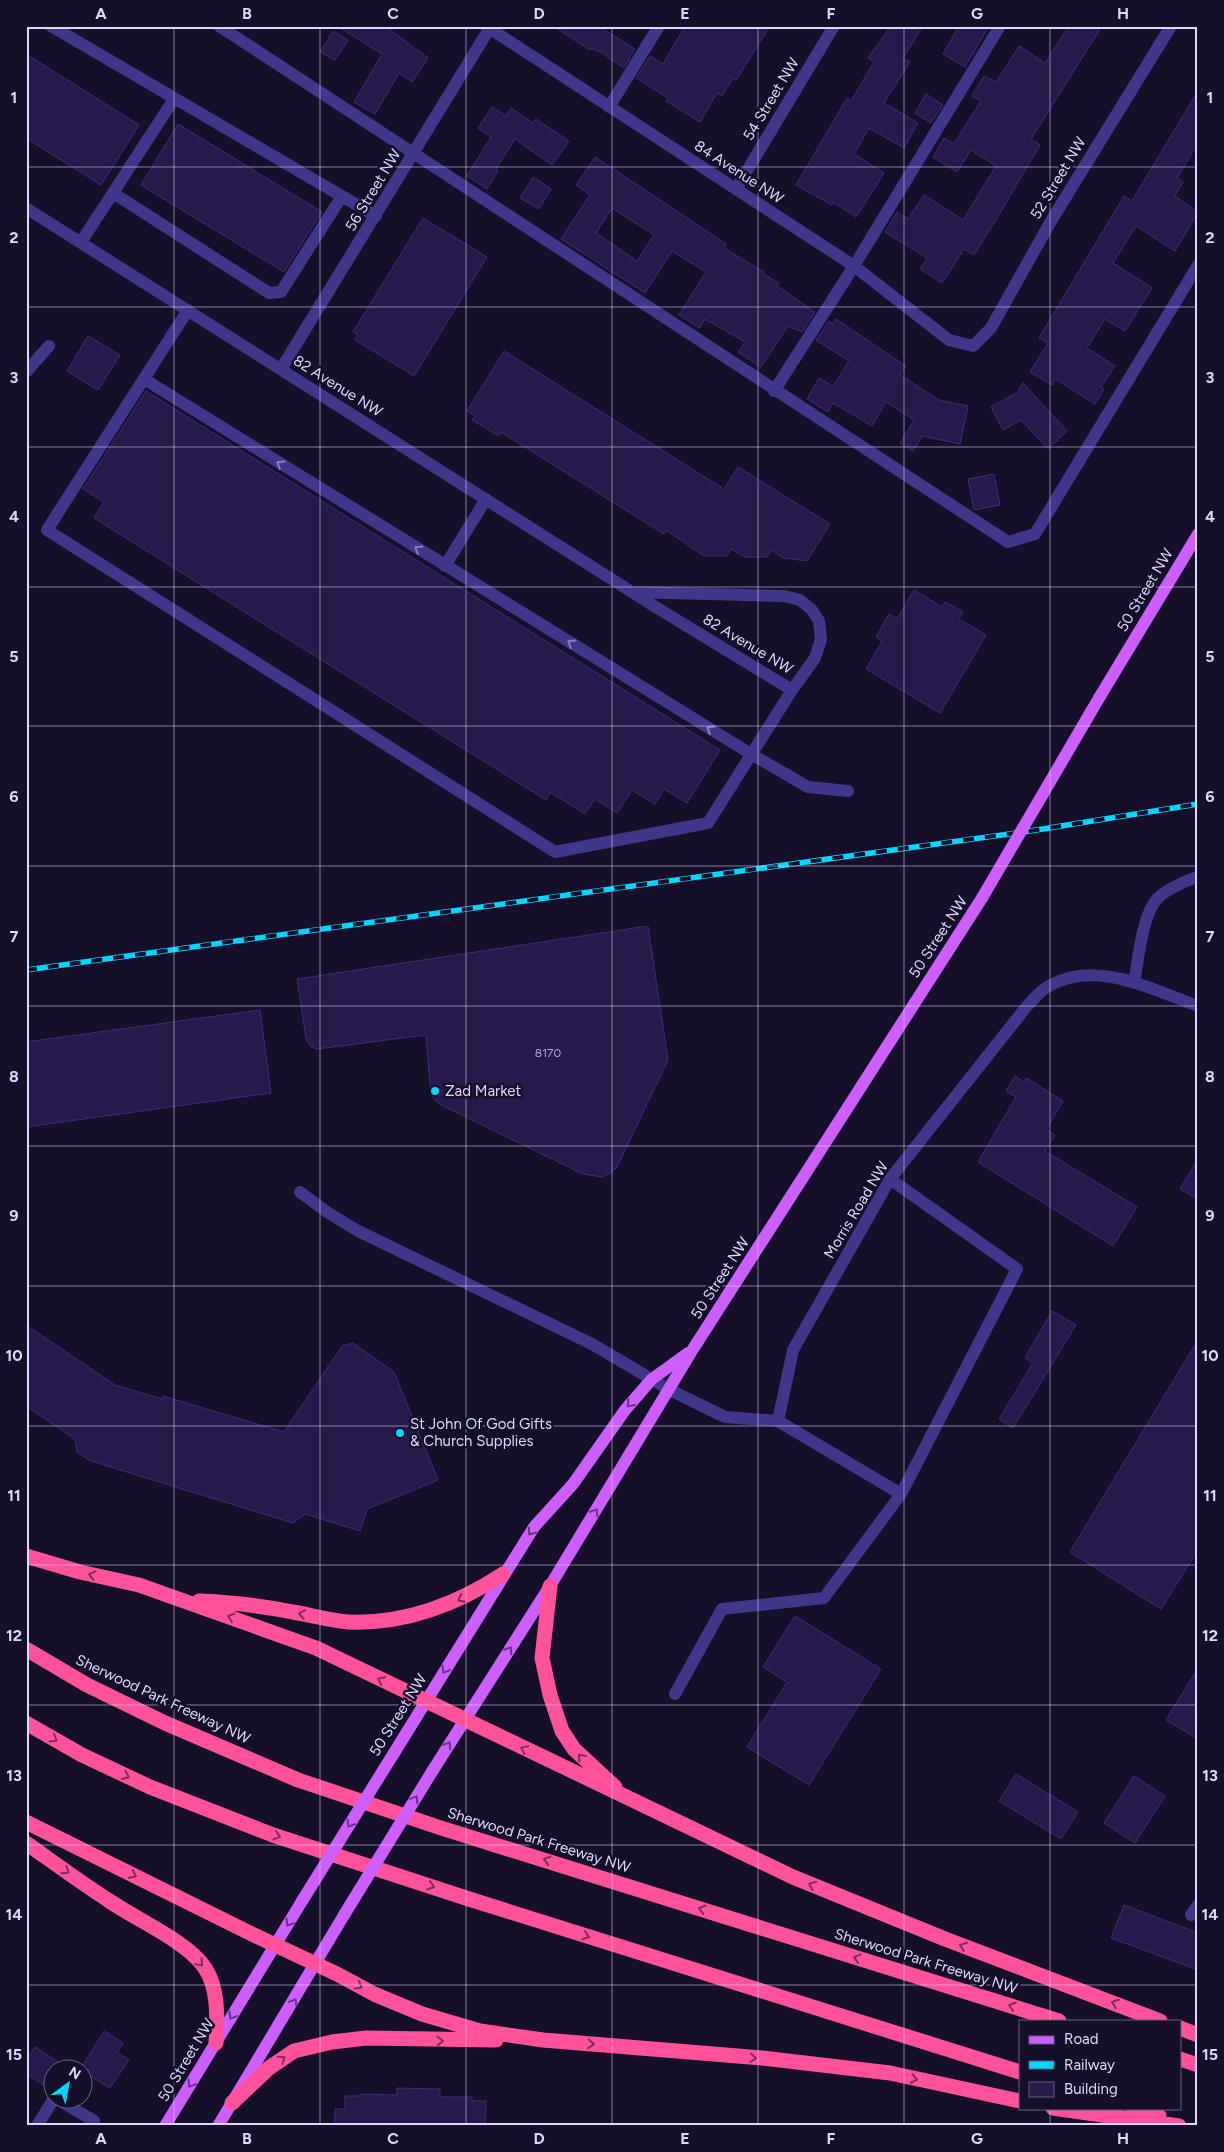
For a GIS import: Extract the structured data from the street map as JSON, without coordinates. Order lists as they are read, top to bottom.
{
  "streets": {
    "highway": ["Sherwood Park Freeway NW"],
    "main road": ["50 Street NW"],
    "street": [
      "54 Street NW",
      "84 Avenue NW",
      "52 Street NW",
      "56 Street NW",
      "82 Avenue NW",
      "Morris Road NW"
    ]
  },
  "crossings": [
    ["54 Street NW", "84 Avenue NW"],
    ["84 Avenue NW", "52 Street NW"],
    ["84 Avenue NW", "56 Street NW"],
    ["56 Street NW", "82 Avenue NW"]
  ],
  "places": ["Zad Market", "St John Of God Gifts & Church Supplies"],
  "house_numbers": ["8170"],
  "legend": ["Road", "Railway", "Building"],
  "north": "top right",
  "grid": {
    "columns": [
      "A",
      "B",
      "C",
      "D",
      "E",
      "F",
      "G",
      "H"
    ],
    "rows": [
      "1",
      "2",
      "3",
      "4",
      "5",
      "6",
      "7",
      "8",
      "9",
      "10",
      "11",
      "12",
      "13",
      "14",
      "15"
    ]
  }
}
